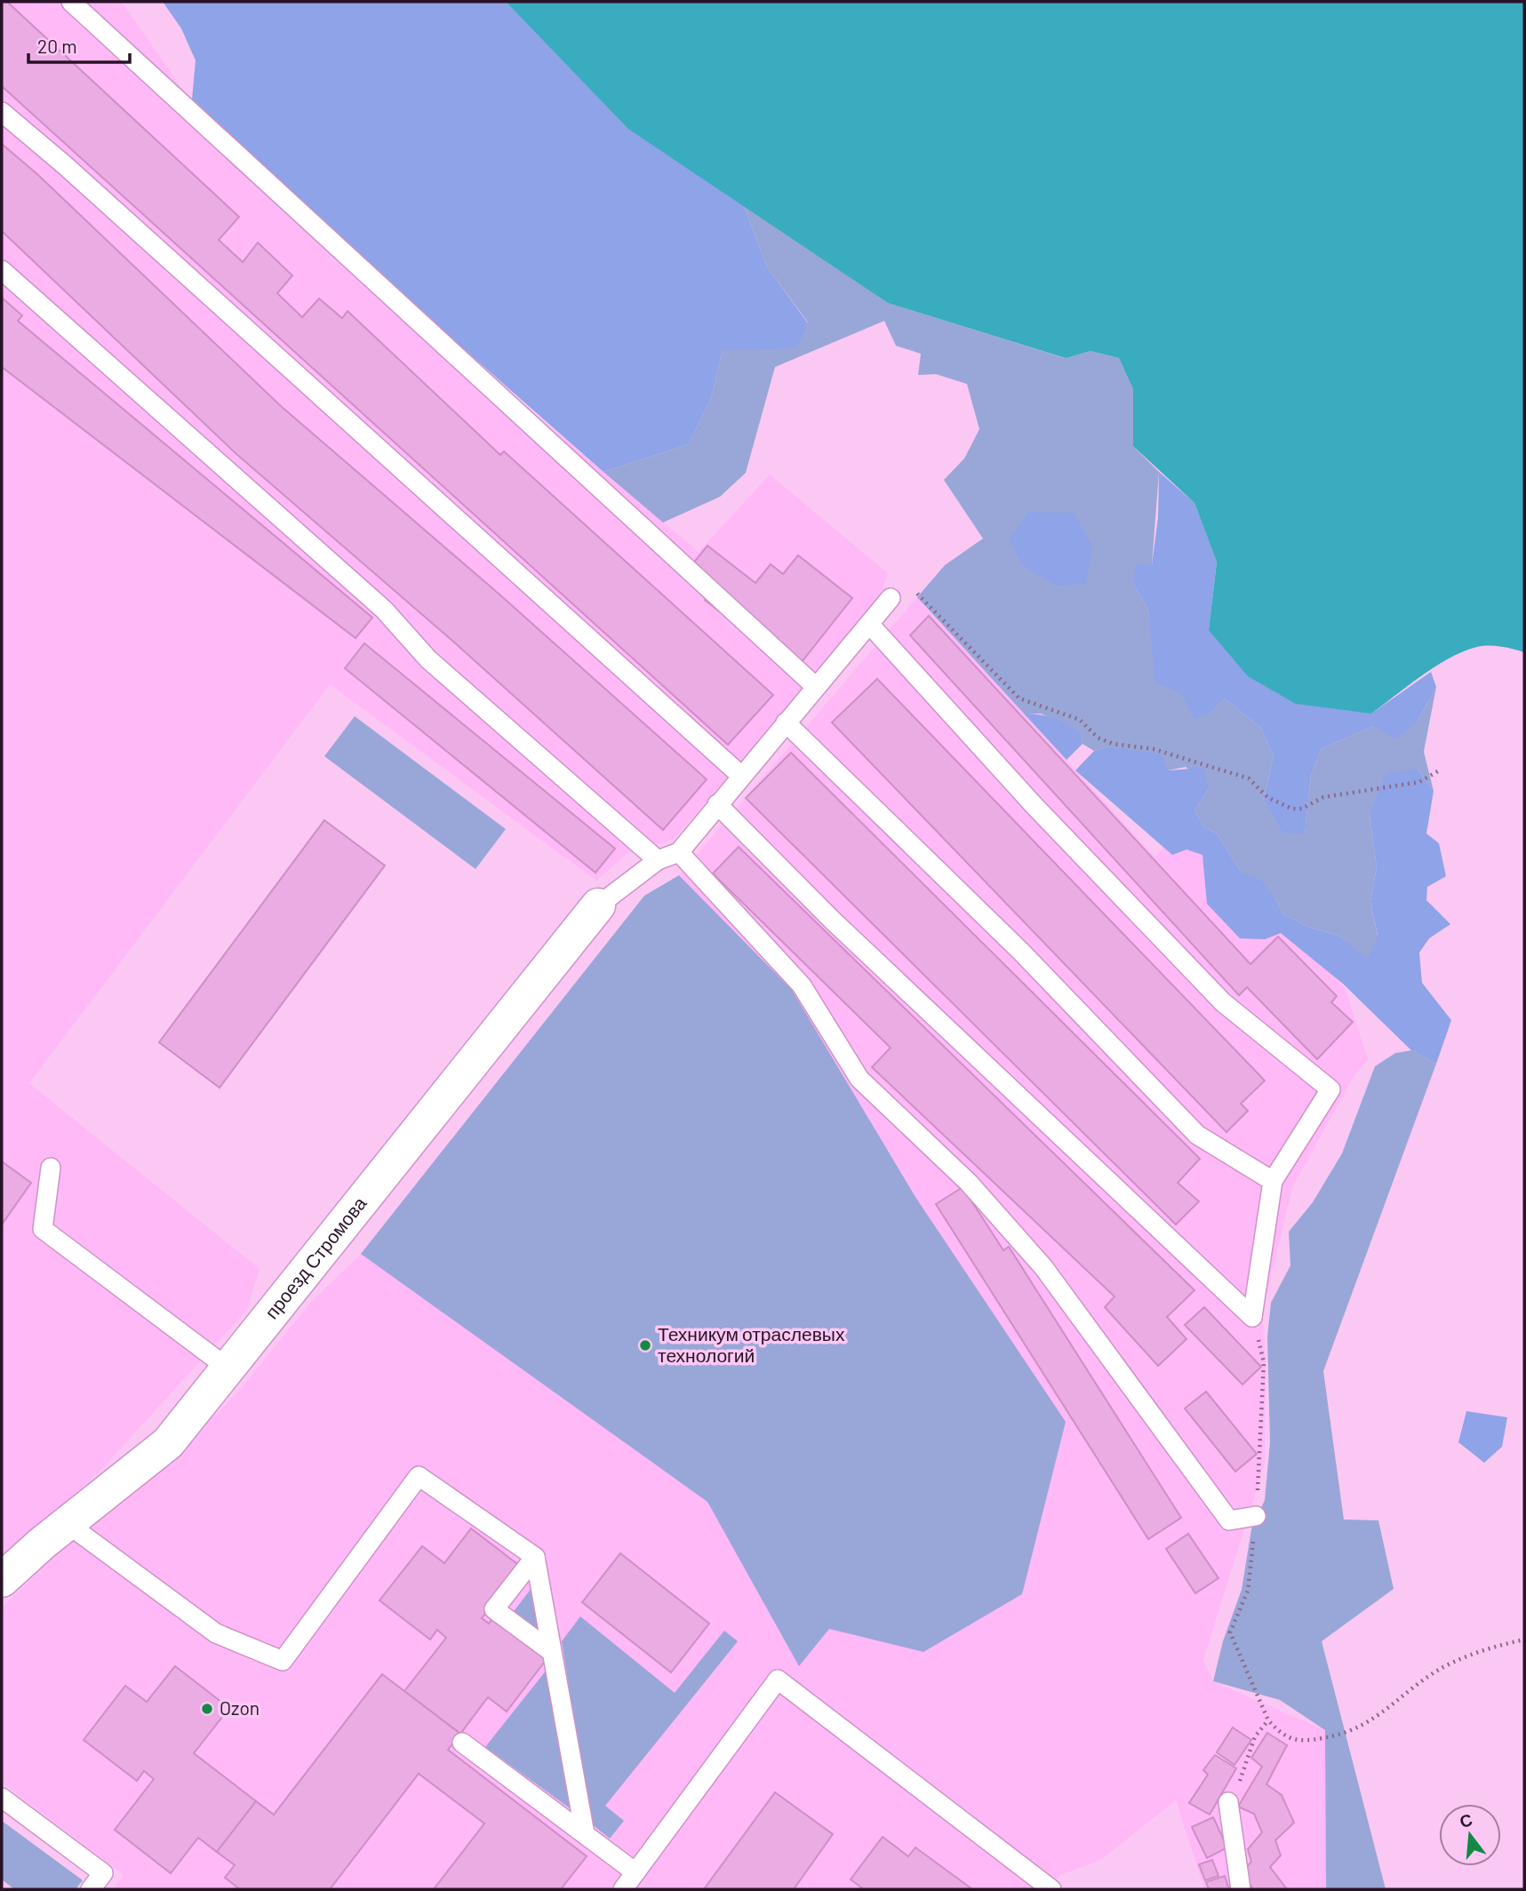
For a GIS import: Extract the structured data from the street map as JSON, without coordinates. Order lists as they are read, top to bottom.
{
  "streets": {
    "street": ["проезд Стромова"]
  },
  "places": ["Техникум отраслевых технологий", "Ozon"],
  "scale_bar": "20 m",
  "north": "top"
}
